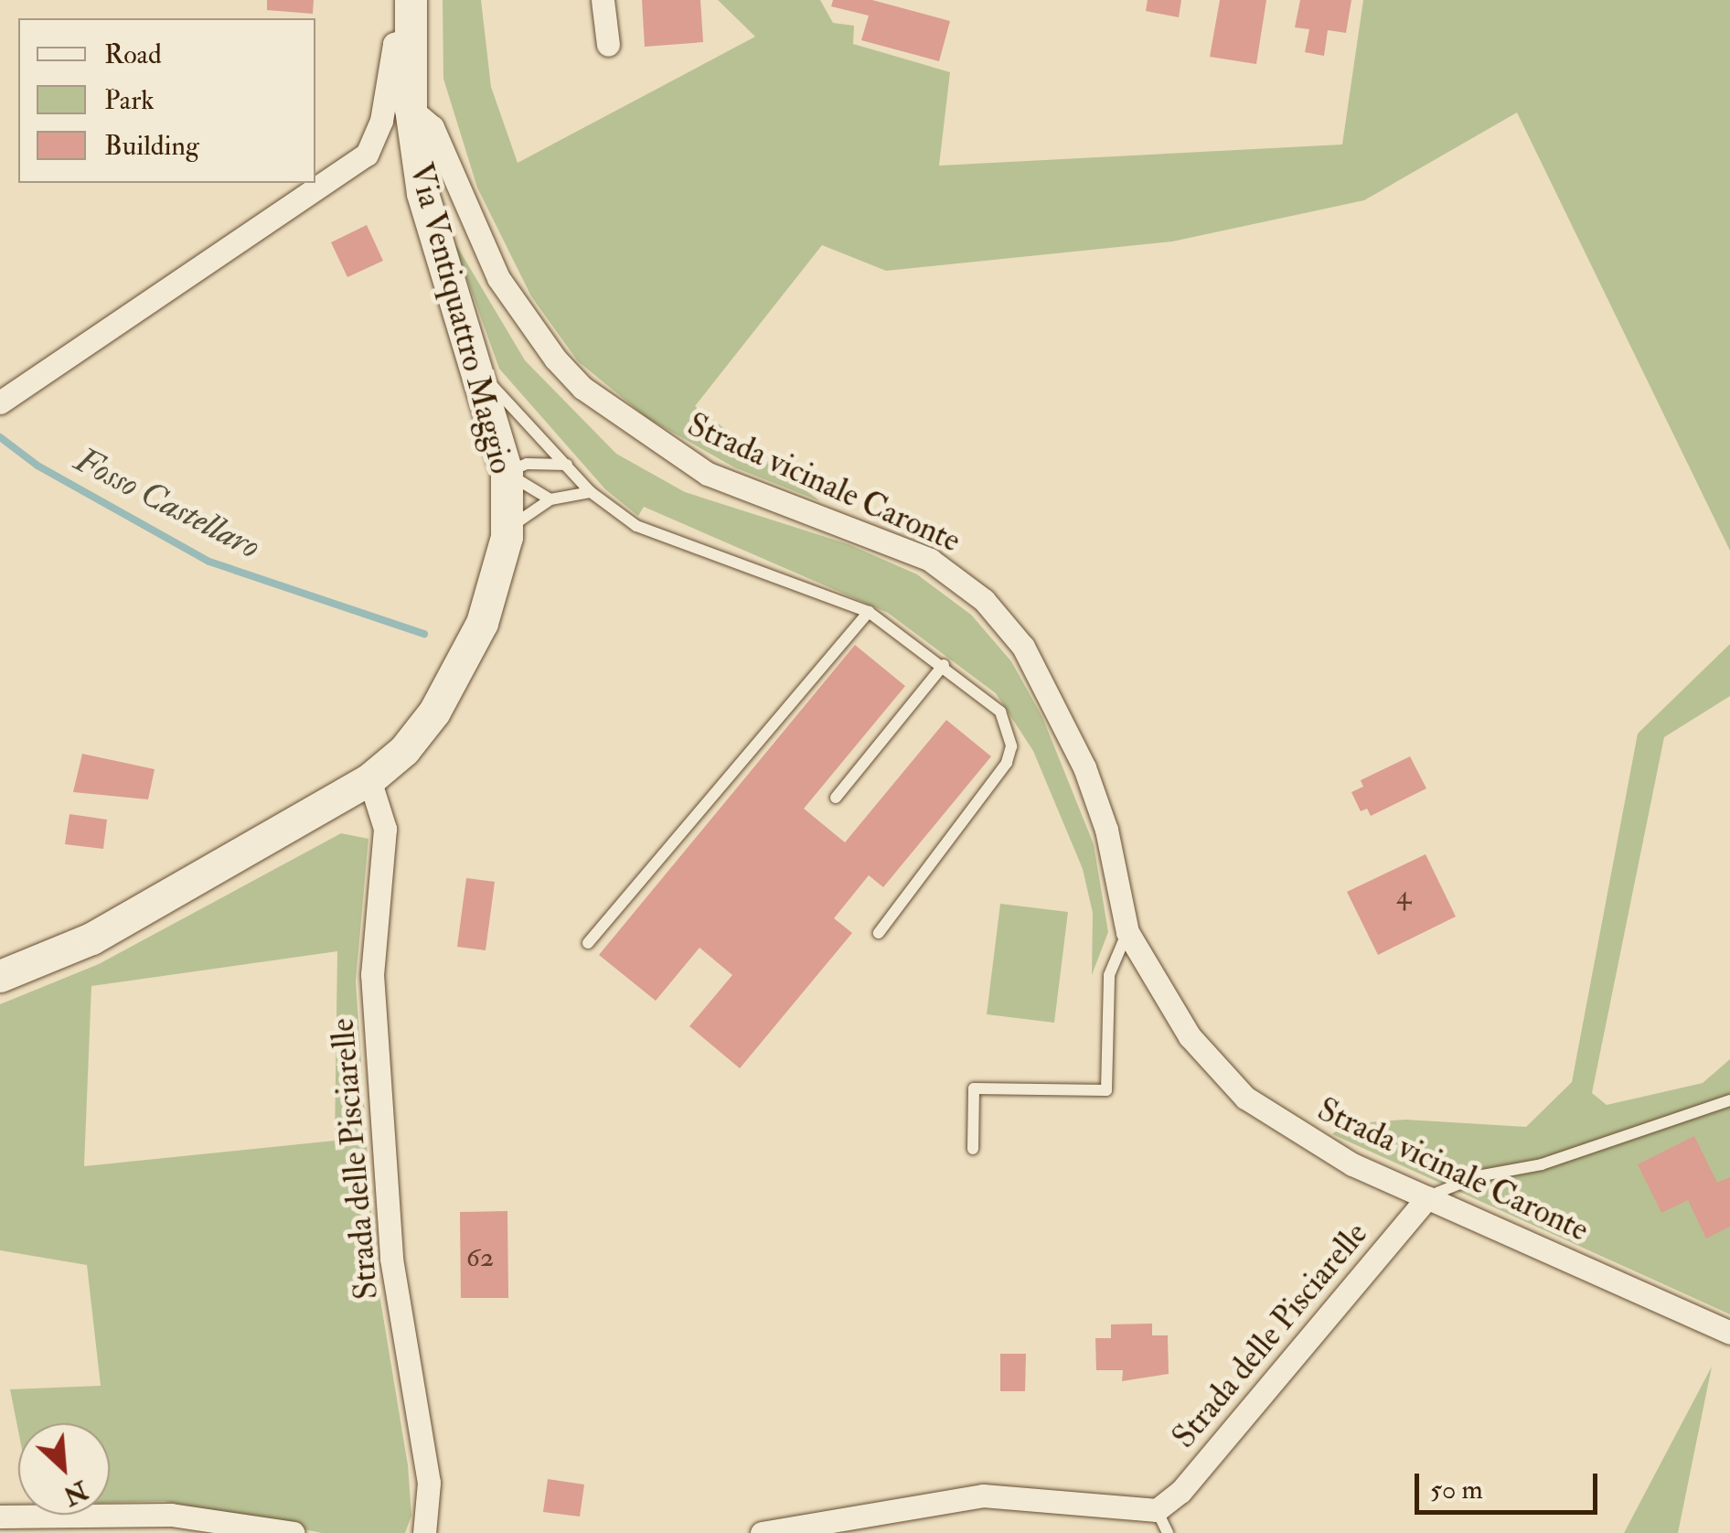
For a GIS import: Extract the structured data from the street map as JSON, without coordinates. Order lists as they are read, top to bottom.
{
  "streets": {
    "main road": ["Via Ventiquattro Maggio"],
    "street": ["Strada vicinale Caronte", "Strada delle Pisciarelle"]
  },
  "crossings": [
    ["Via Ventiquattro Maggio", "Strada vicinale Caronte"],
    ["Via Ventiquattro Maggio", "Strada delle Pisciarelle"],
    ["Strada vicinale Caronte", "Strada delle Pisciarelle"]
  ],
  "water": ["Fosso Castellaro"],
  "house_numbers": ["4", "62"],
  "legend": ["Road", "Park", "Building"],
  "scale_bar": "50 m",
  "north": "bottom right"
}
